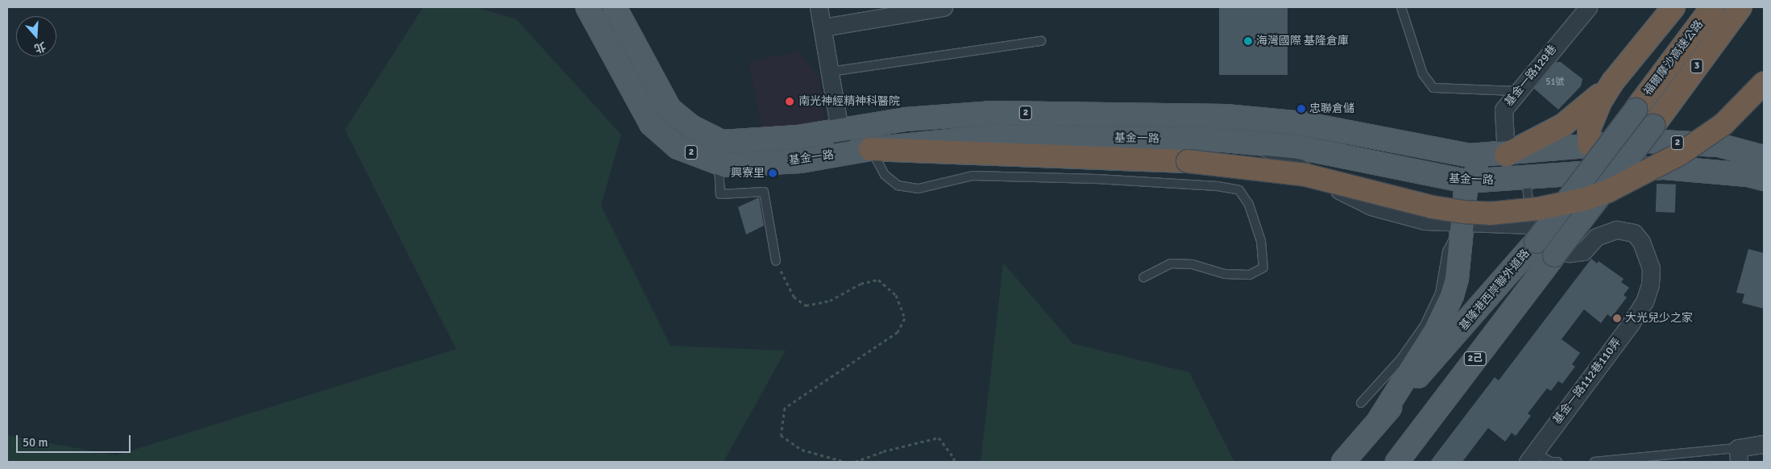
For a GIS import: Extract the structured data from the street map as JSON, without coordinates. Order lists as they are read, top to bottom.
{
  "streets": {
    "highway": ["福爾摩沙高速公路", "3"],
    "main road": [
      "2",
      "基金一路",
      "基隆港西岸聯外道路",
      "2己"
    ],
    "street": ["基金一路129巷", "基金一路112巷110弄"]
  },
  "crossings": [
    ["福爾摩沙高速公路", "基隆港西岸聯外道路"],
    ["福爾摩沙高速公路", "2己"],
    ["基金一路129巷", "基金一路"],
    ["基隆港西岸聯外道路", "基金一路112巷110弄"]
  ],
  "places": [
    "海灣國際 基隆倉庫",
    "南光神經精神科醫院",
    "忠聯倉儲",
    "興寮里",
    "大光兒少之家"
  ],
  "house_numbers": ["51號"],
  "scale_bar": "50 m",
  "north": "bottom"
}
